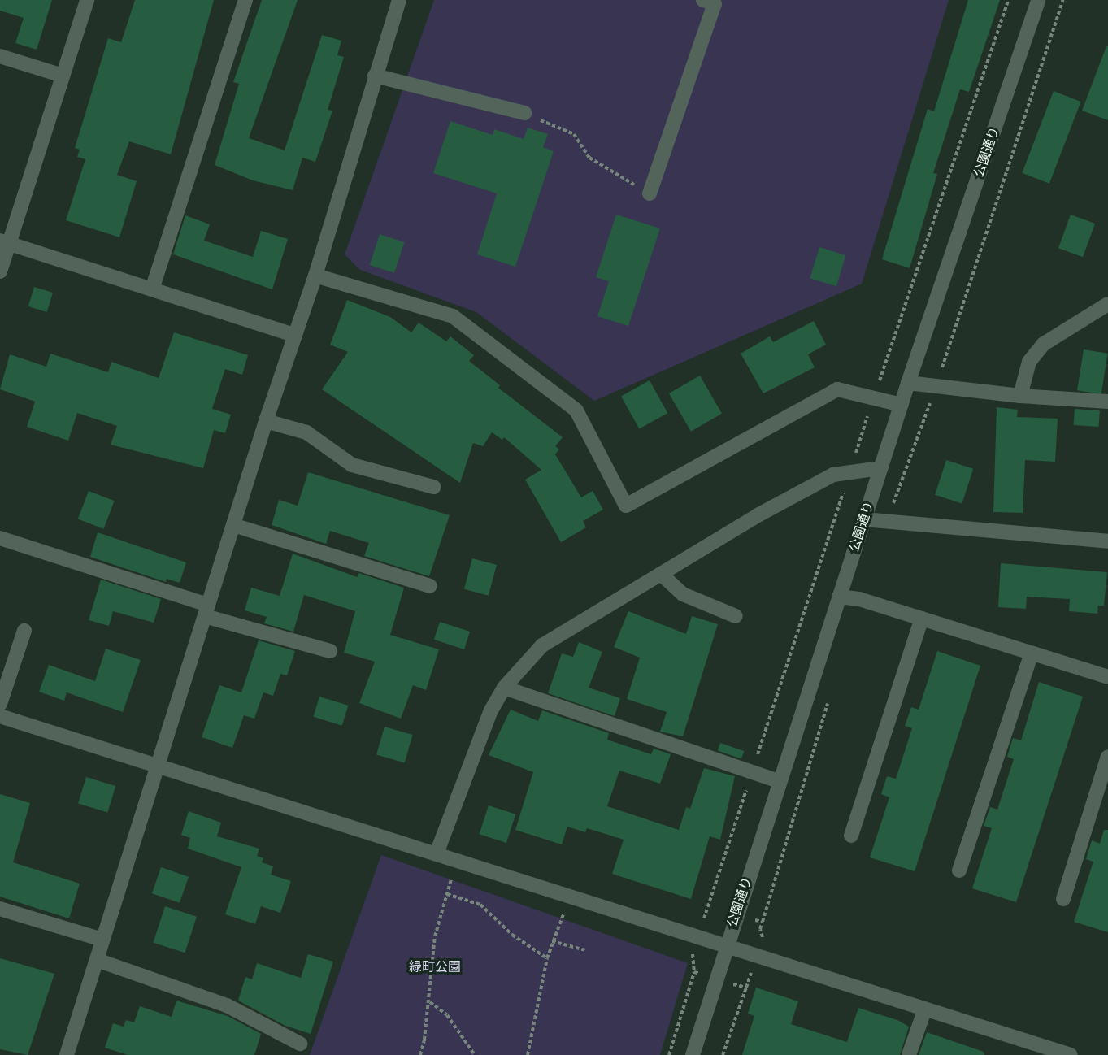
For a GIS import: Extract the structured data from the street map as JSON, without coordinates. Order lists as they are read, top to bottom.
{
  "streets": {
    "street": ["公園通り"]
  },
  "parks": ["緑町公園"]
}
